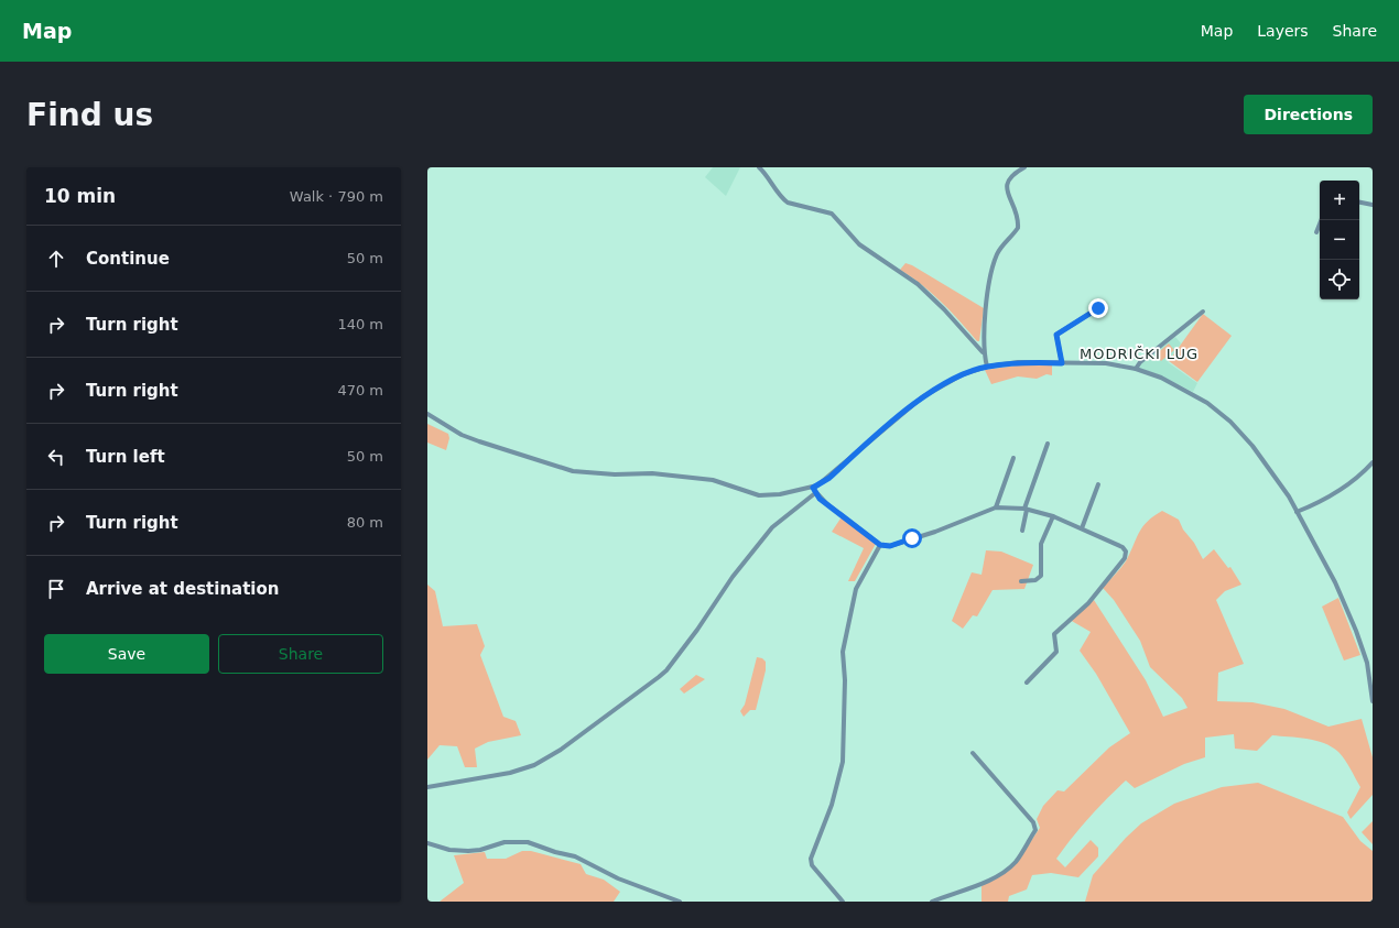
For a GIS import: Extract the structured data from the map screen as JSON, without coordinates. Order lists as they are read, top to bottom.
{
  "districts": ["MODRIČKI LUG"],
  "page": {
    "header": "Map",
    "nav": ["Map", "Layers", "Share"],
    "buttons": [
      "Directions",
      ["Save", "Share"]
    ],
    "title": "Find us",
    "heading": ["10 min", "Walk · 790 m"],
    "map_buttons": ["+", "−"],
    "list": [
      ["Continue", "50 m"],
      ["Turn right", "140 m"],
      ["Turn right", "470 m"],
      ["Turn left", "50 m"],
      ["Turn right", "80 m"],
      "Arrive at destination"
    ]
  }
}
